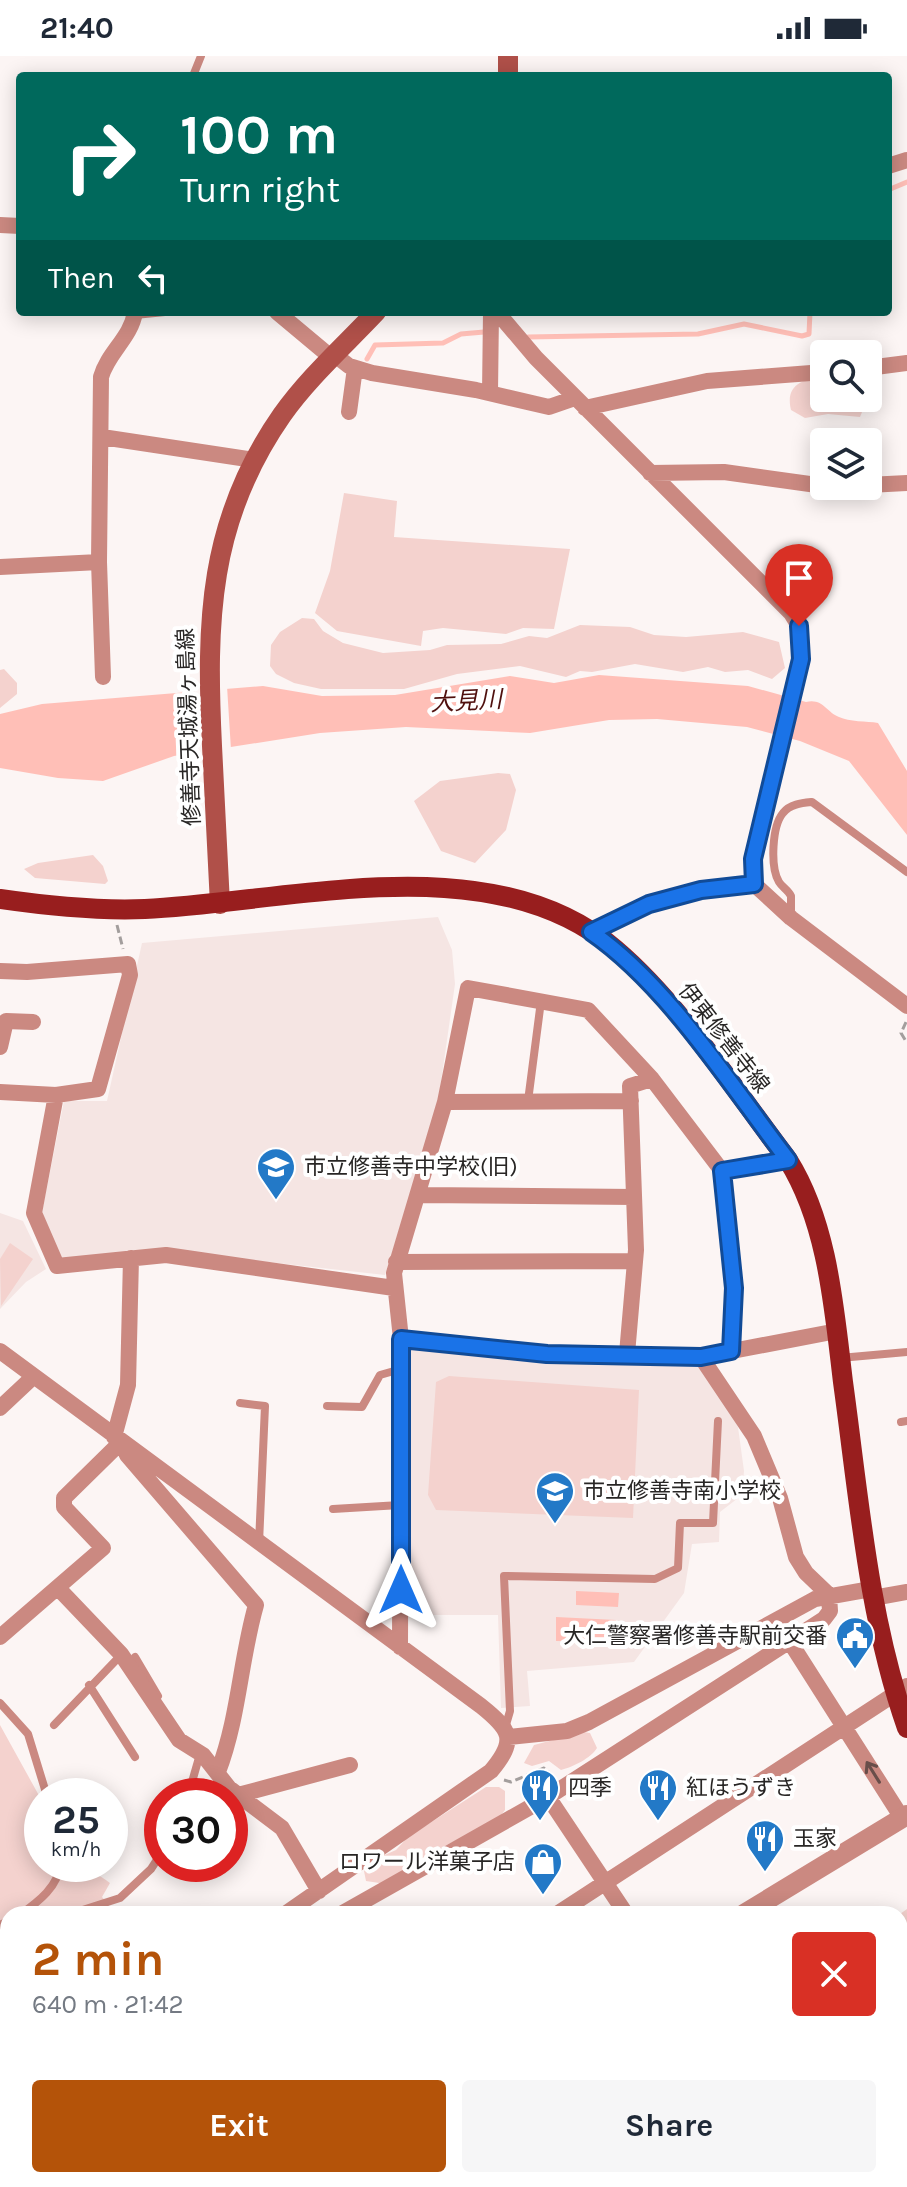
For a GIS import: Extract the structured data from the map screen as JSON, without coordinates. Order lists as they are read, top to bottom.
{
  "streets": {
    "main road": ["修善寺天城湯ヶ島線", "伊東修善寺線"]
  },
  "crossings": [
    ["修善寺天城湯ヶ島線", "伊東修善寺線"]
  ],
  "water": ["大見川"],
  "places": {
    "school or university": ["市立修善寺中学校(旧)", "市立修善寺南小学校"],
    "public building": ["大仁警察署修善寺駅前交番"],
    "restaurant": ["四季", "紅ほうずき", "玉家"],
    "shop": ["ロワール洋菓子店"]
  },
  "page": {
    "status": "21:40",
    "turn": ["100 m", "Turn right"],
    "then": "Then",
    "speed": "25 km/h",
    "limit": "30",
    "heading": ["2 min", "640 m · 21:42"],
    "buttons": ["Exit", "Share"]
  }
}
